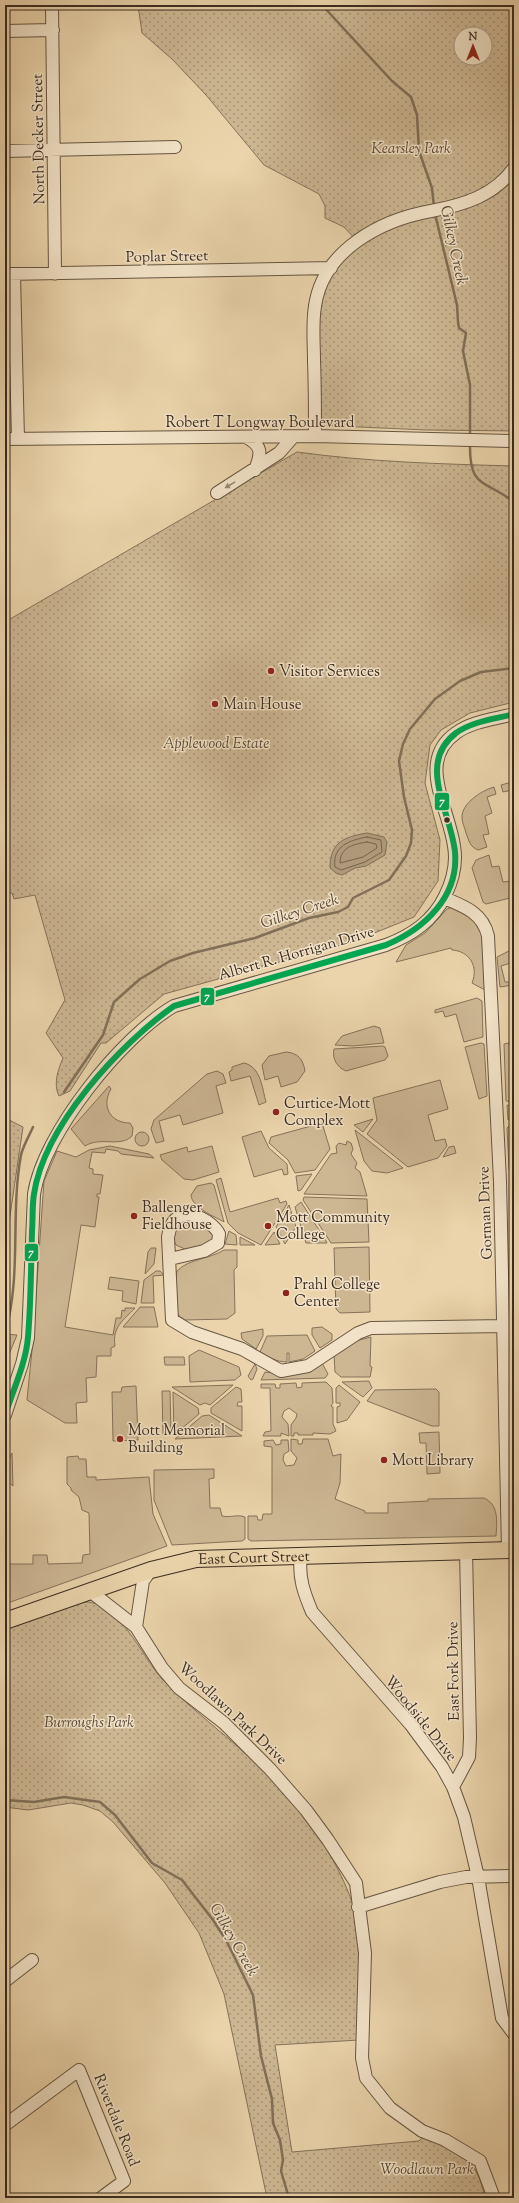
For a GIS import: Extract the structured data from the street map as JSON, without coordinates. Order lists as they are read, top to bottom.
{
  "streets": {
    "main road": ["East Court Street"],
    "street": [
      "North Decker Street",
      "Poplar Street",
      "Robert T Longway Boulevard",
      "Albert R. Horrigan Drive",
      "Gorman Drive",
      "East Fork Drive",
      "Woodlawn Park Drive",
      "Woodside Drive",
      "Riverdale Road"
    ]
  },
  "crossings": [
    ["North Decker Street", "Poplar Street"],
    ["Albert R. Horrigan Drive", "Gorman Drive"],
    ["Gorman Drive", "East Court Street"],
    ["East Court Street", "East Fork Drive"],
    ["East Court Street", "Woodlawn Park Drive"],
    ["East Court Street", "Woodside Drive"],
    ["East Fork Drive", "Woodside Drive"]
  ],
  "water": ["Gilkey Creek"],
  "parks": [
    "Kearsley Park",
    "Applewood Estate",
    "Burroughs Park",
    "Woodlawn Park"
  ],
  "places": [
    "Visitor Services",
    "Main House",
    "Curtice-Mott Complex",
    "Ballenger Fieldhouse",
    "Mott Community College",
    "Prahl College Center",
    "Mott Memorial Building",
    "Mott Library"
  ],
  "lines": ["transit line 7"],
  "north": "top"
}
